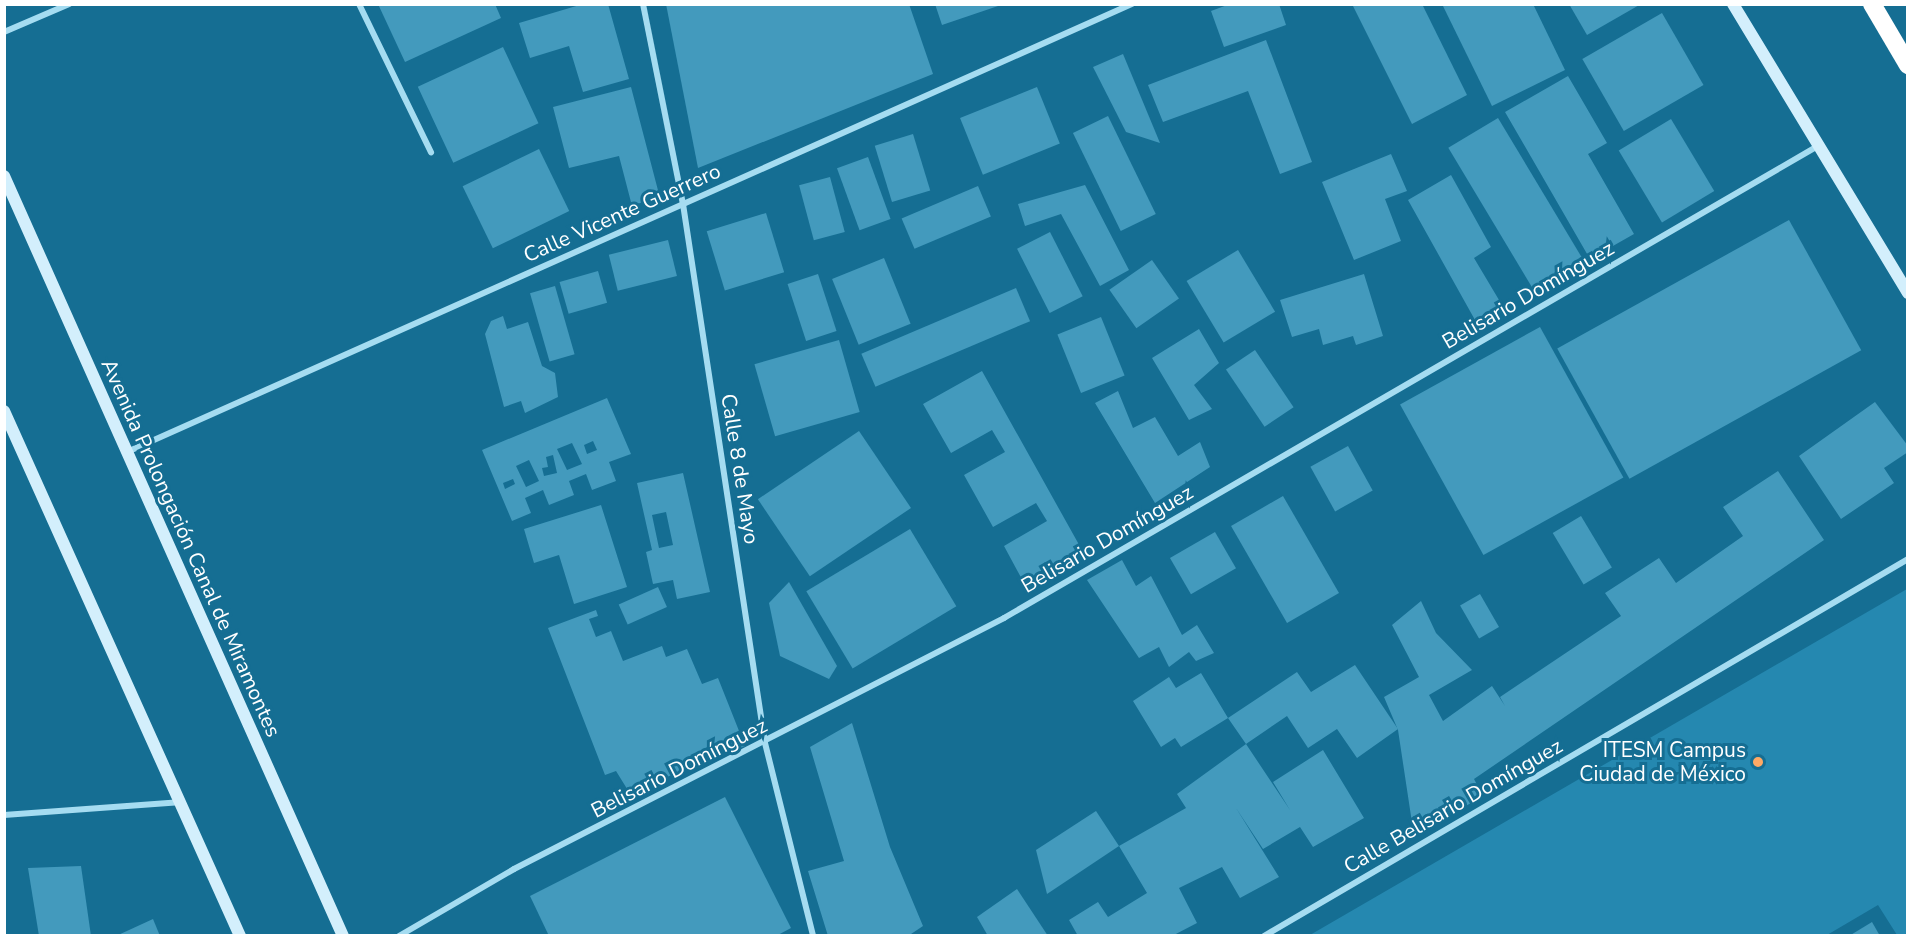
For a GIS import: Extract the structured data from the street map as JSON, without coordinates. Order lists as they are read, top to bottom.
{
  "streets": {
    "street": [
      "Calle Vicente Guerrero",
      "Belisario Domínguez",
      "Calle 8 de Mayo",
      "Avenida Prolongación Canal de Miramontes",
      "Calle Belisario Domínguez"
    ]
  },
  "crossings": [
    ["Calle Vicente Guerrero", "Calle 8 de Mayo"],
    ["Calle Vicente Guerrero", "Avenida Prolongación Canal de Miramontes"],
    ["Belisario Domínguez", "Calle 8 de Mayo"]
  ],
  "places": ["ITESM Campus Ciudad de México"]
}
